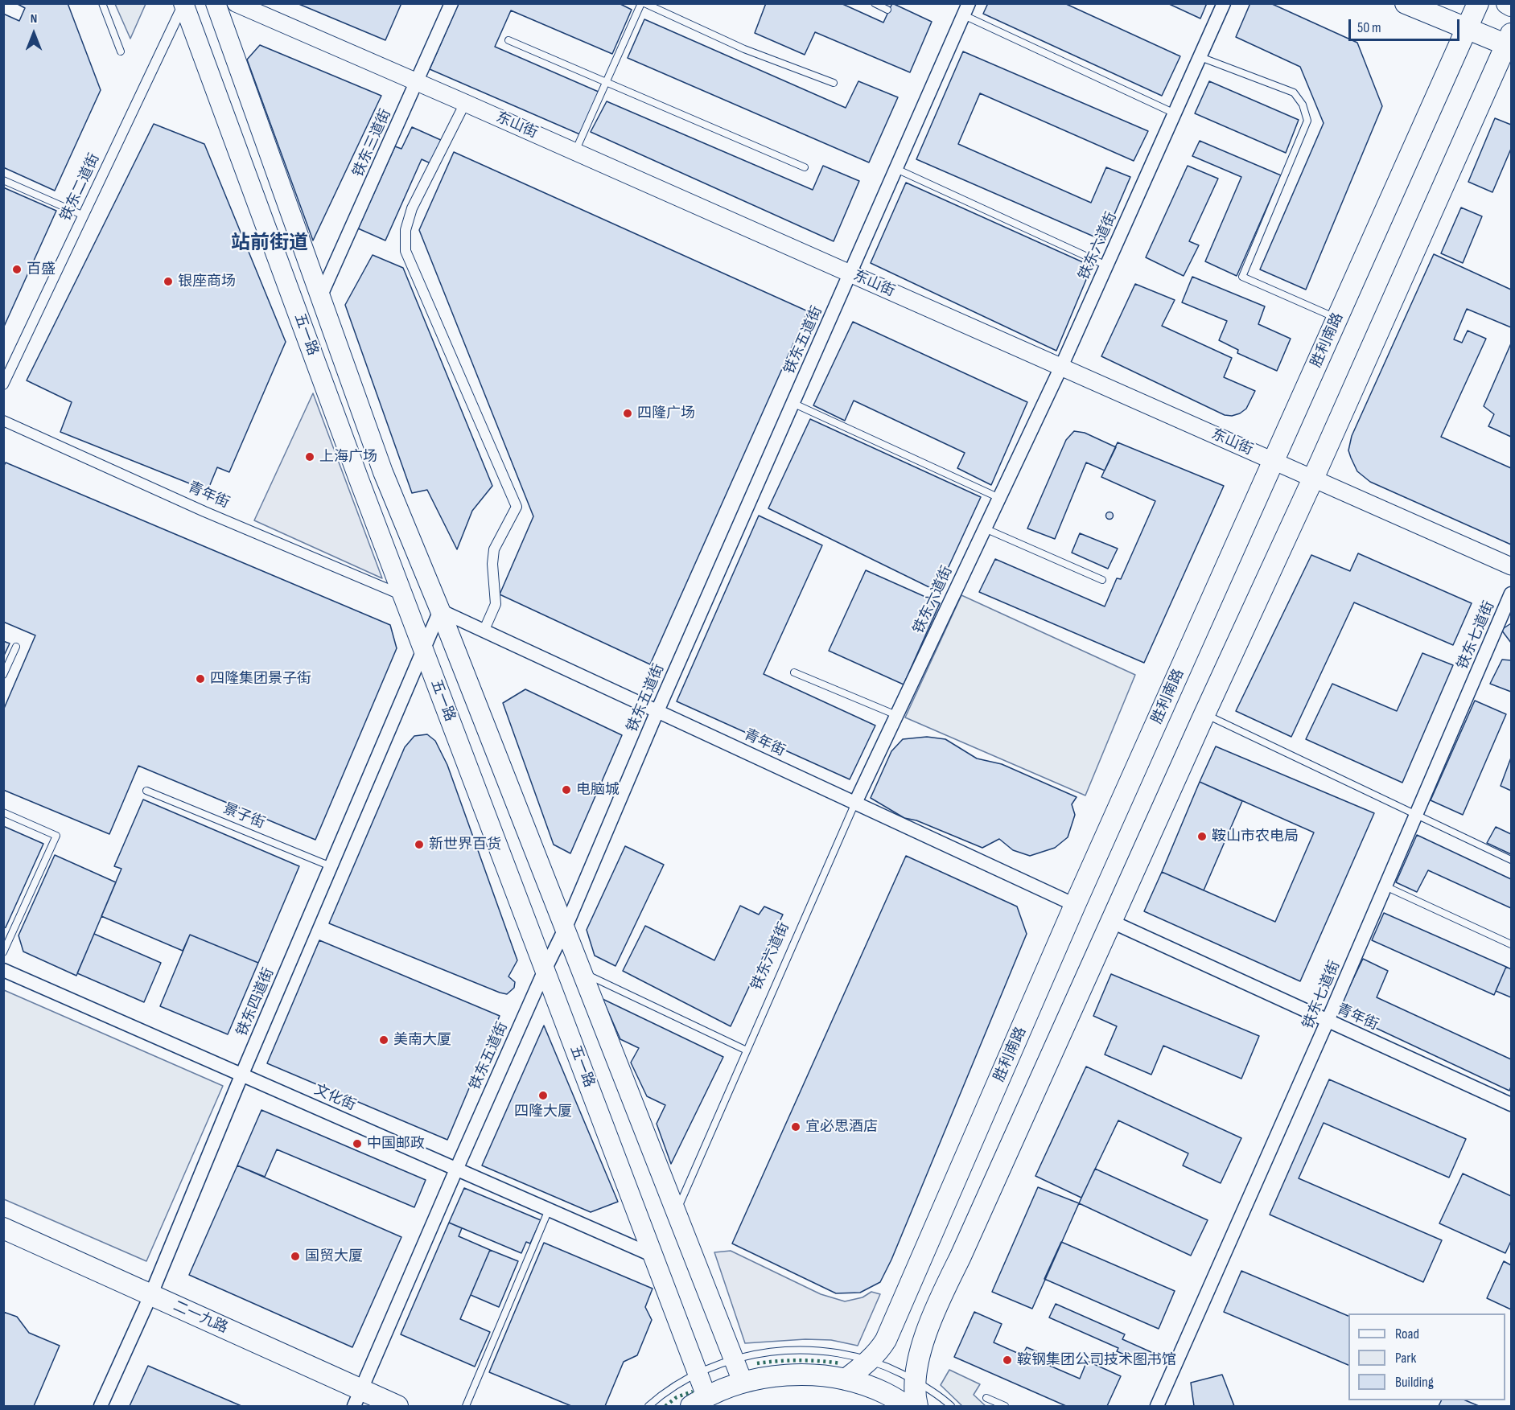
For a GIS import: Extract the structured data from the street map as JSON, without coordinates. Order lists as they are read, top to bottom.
{
  "streets": {
    "main road": ["五一路", "胜利南路", "二一九路"],
    "street": [
      "东山街",
      "铁东三道街",
      "铁东二道街",
      "铁东六道街",
      "铁东五道街",
      "青年街",
      "铁东七道街",
      "铁东四道街",
      "文化街"
    ],
    "lane": ["景子街"]
  },
  "crossings": [
    ["东山街", "铁东三道街"],
    ["东山街", "铁东六道街"],
    ["东山街", "铁东五道街"],
    ["东山街", "胜利南路"],
    ["铁东三道街", "五一路"],
    ["铁东二道街", "五一路"],
    ["铁东六道街", "五一路"],
    ["铁东六道街", "青年街"],
    ["五一路", "铁东五道街"],
    ["五一路", "青年街"],
    ["五一路", "铁东四道街"],
    ["五一路", "文化街"],
    ["铁东五道街", "青年街"],
    ["铁东五道街", "文化街"],
    ["铁东五道街", "二一九路"],
    ["胜利南路", "青年街"],
    ["青年街", "铁东七道街"],
    ["青年街", "铁东四道街"],
    ["景子街", "铁东四道街"],
    ["铁东四道街", "文化街"],
    ["铁东四道街", "二一九路"]
  ],
  "districts": ["站前街道"],
  "places": [
    "百盛",
    "银座商场",
    "四隆广场",
    "上海广场",
    "四隆集团景子街",
    "电脑城",
    "鞍山市农电局",
    "新世界百货",
    "美南大厦",
    "四隆大厦",
    "宜必思酒店",
    "中国邮政",
    "国贸大厦",
    "鞍钢集团公司技术图书馆"
  ],
  "legend": ["Road", "Park", "Building"],
  "scale_bar": "50 m",
  "north": "top"
}
